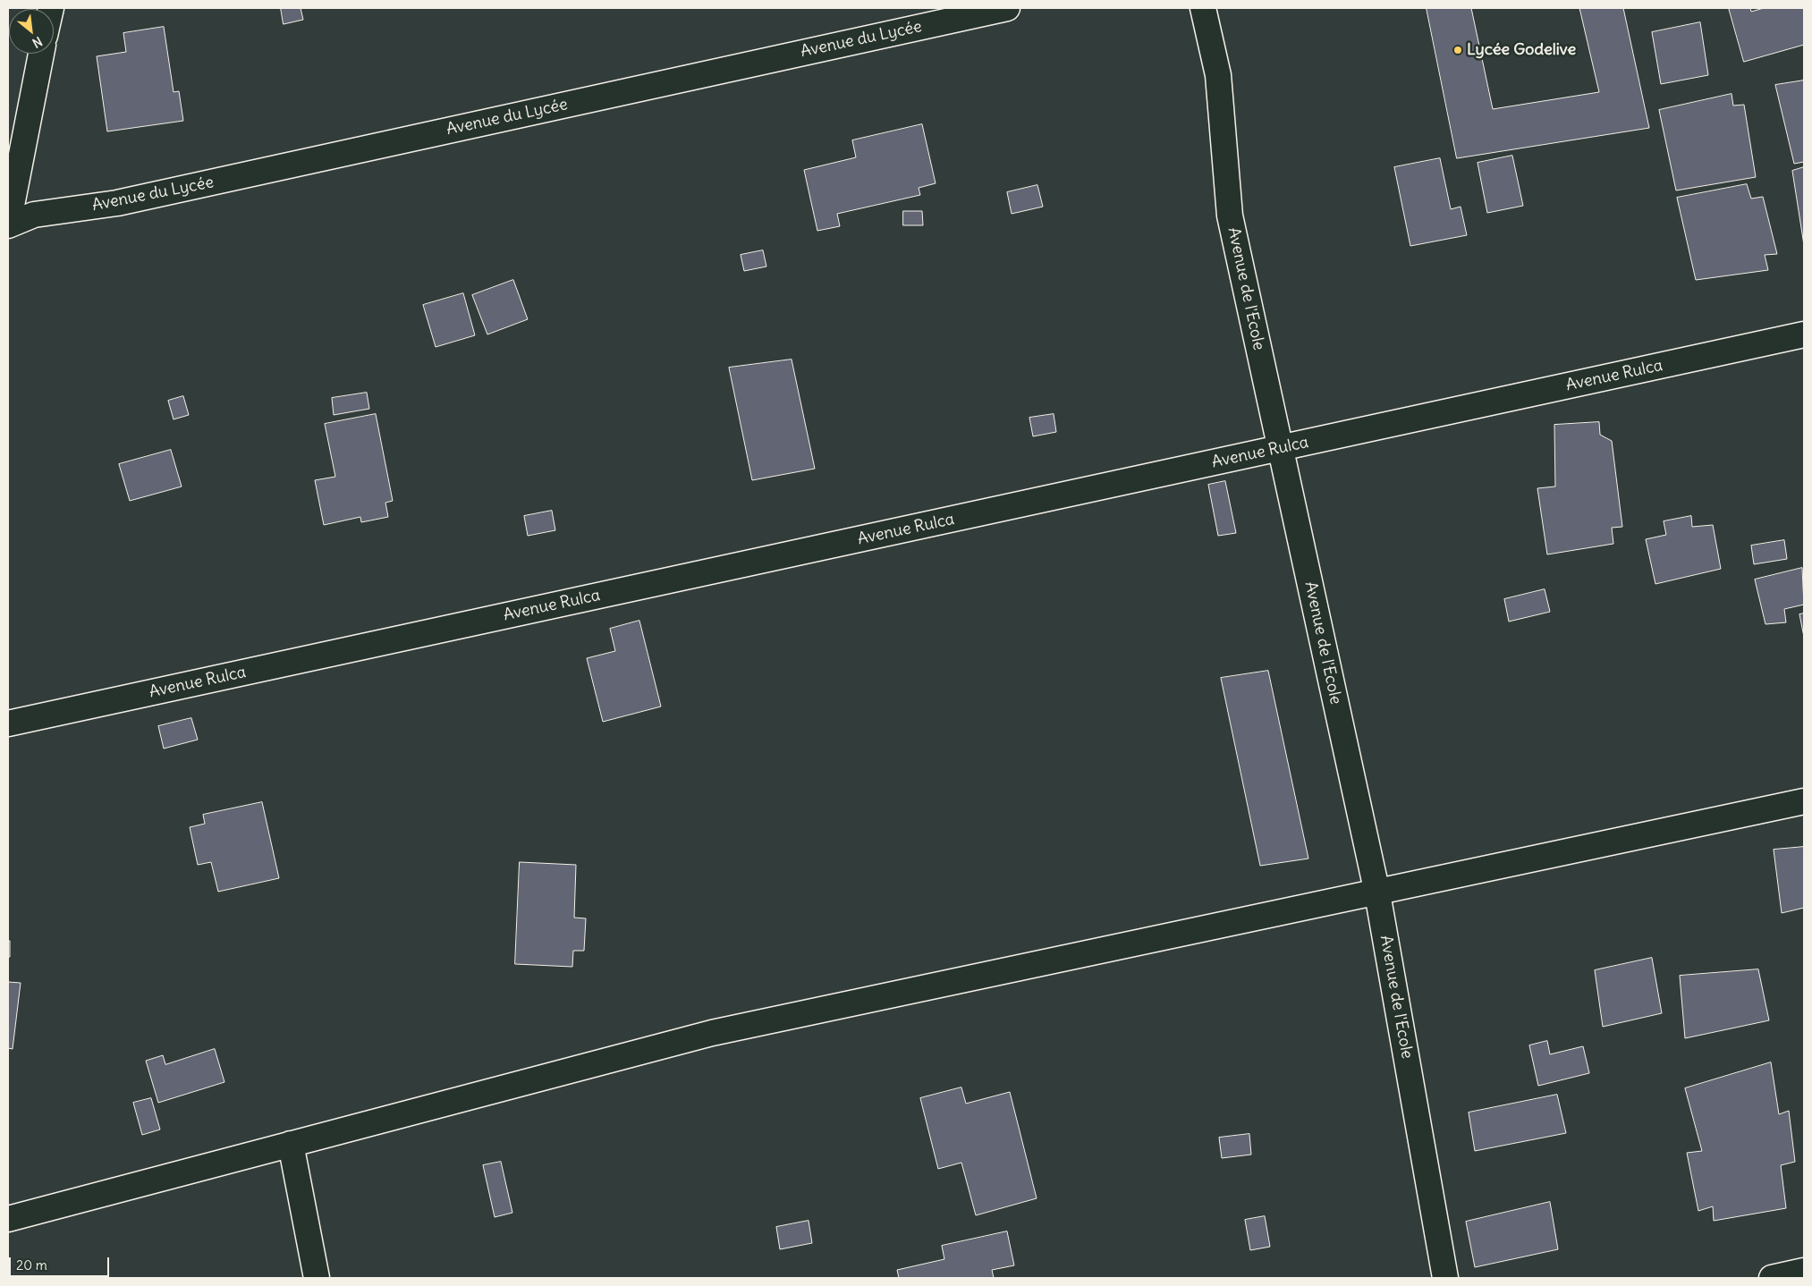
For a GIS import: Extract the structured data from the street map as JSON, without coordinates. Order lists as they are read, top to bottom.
{
  "streets": {
    "street": ["Avenue du Lycée", "Avenue de l'Ecole", "Avenue Rulca"]
  },
  "crossings": [
    ["Avenue de l'Ecole", "Avenue Rulca"]
  ],
  "places": ["Lycée Godelive"],
  "scale_bar": "20 m",
  "north": "bottom right"
}
